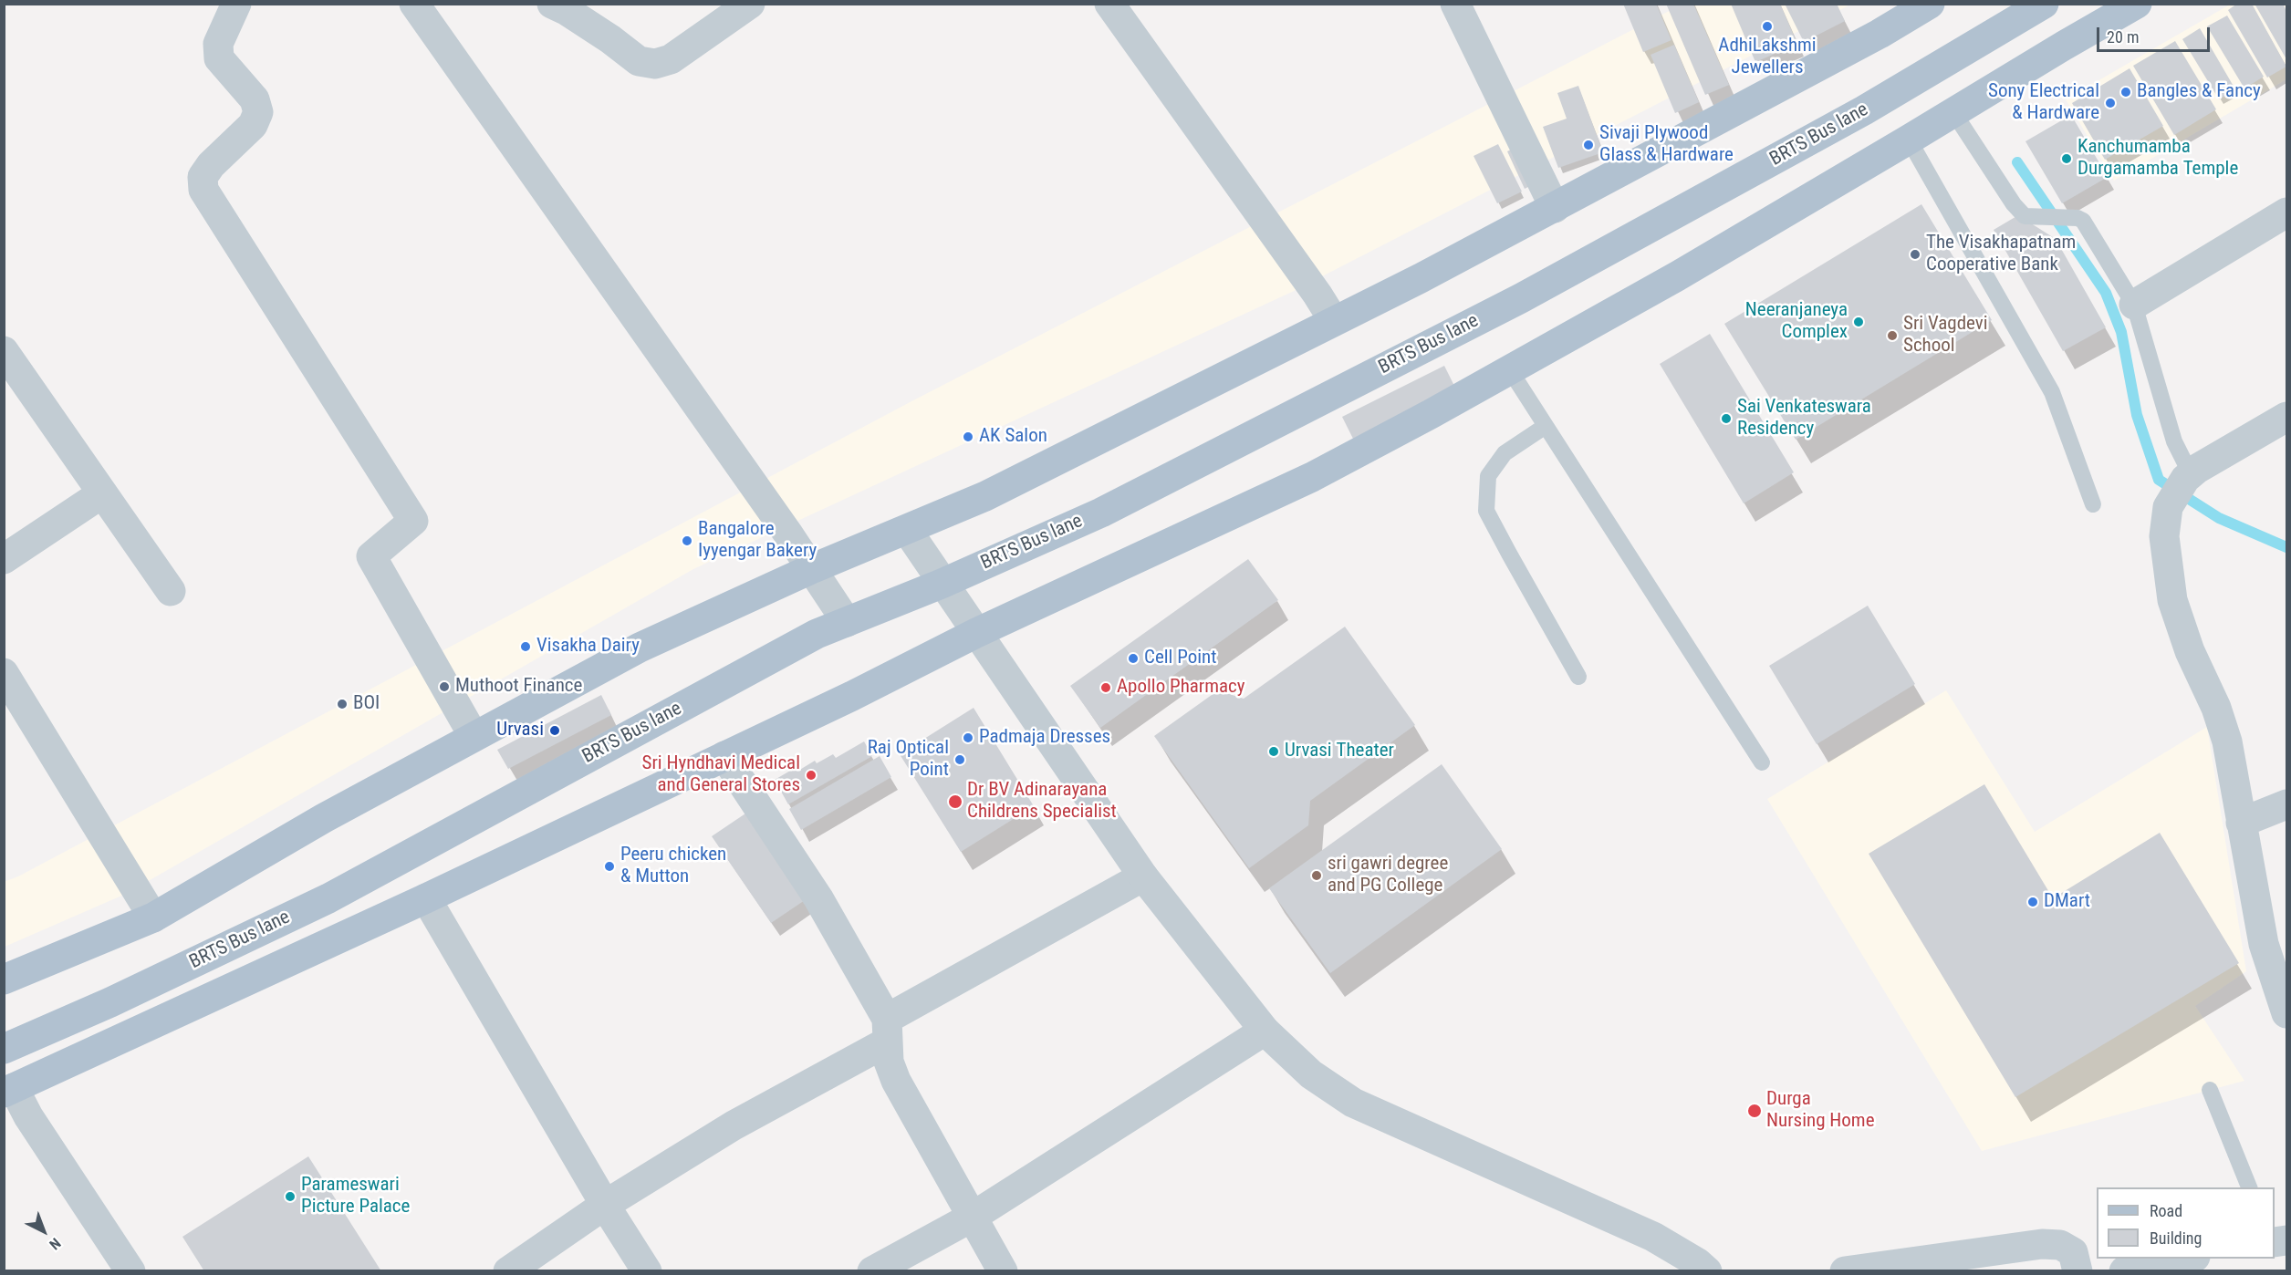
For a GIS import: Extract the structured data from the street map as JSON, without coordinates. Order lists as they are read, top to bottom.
{
  "streets": {
    "main road": ["BRTS Bus lane"]
  },
  "places": [
    "AdhiLakshmi Jewellers",
    "Bangles & Fancy",
    "Sony Electrical & Hardware",
    "Sivaji Plywood Glass & Hardware",
    "Kanchumamba Durgamamba Temple",
    "The Visakhapatnam Cooperative Bank",
    "Neeranjaneya Complex",
    "Sri Vagdevi School",
    "Sai Venkateswara Residency",
    "AK Salon",
    "Bangalore Iyyengar Bakery",
    "Visakha Dairy",
    "Cell Point",
    "Muthoot Finance",
    "Apollo Pharmacy",
    "BOI",
    "Urvasi",
    "Padmaja Dresses",
    "Urvasi Theater",
    "Raj Optical Point",
    "Sri Hyndhavi Medical and General Stores",
    "Dr BV Adinarayana Childrens Specialist",
    "Peeru chicken & Mutton",
    "sri gawri degree and PG College",
    "DMart",
    "Durga Nursing Home",
    "Parameswari Picture Palace"
  ],
  "legend": ["Road", "Building"],
  "scale_bar": "20 m",
  "north": "bottom right"
}
